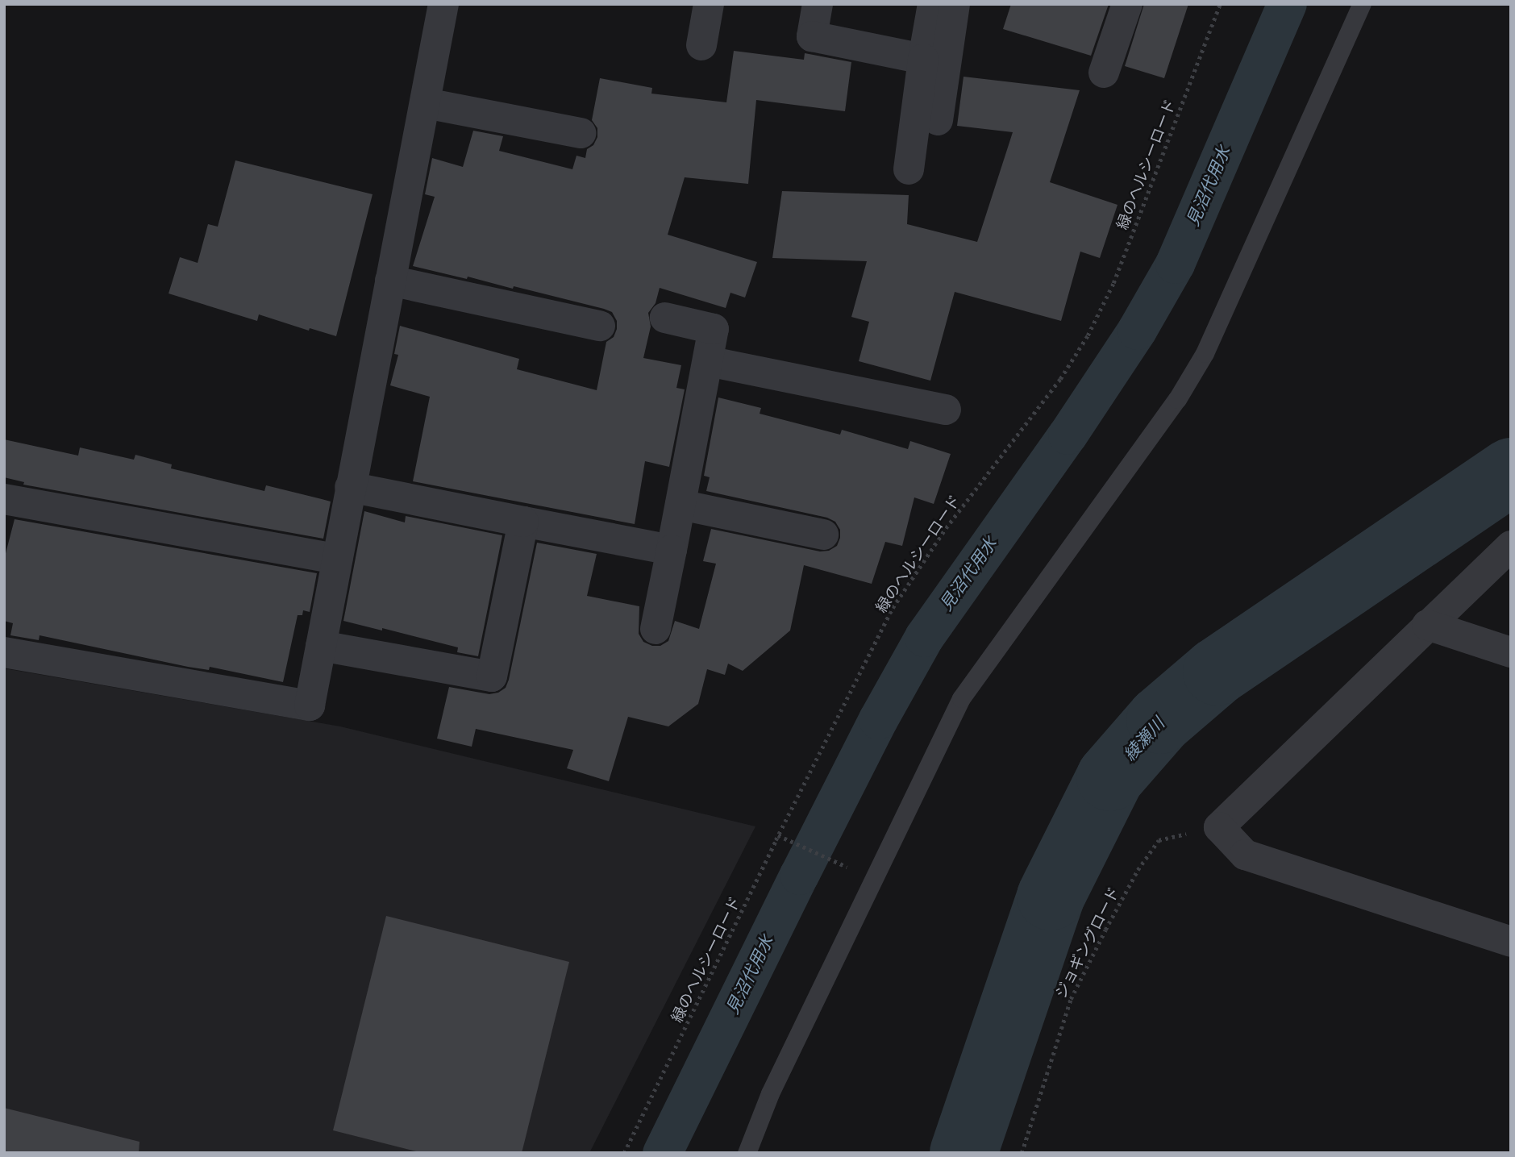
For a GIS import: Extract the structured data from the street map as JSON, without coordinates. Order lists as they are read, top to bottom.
{
  "streets": {
    "path": ["緑のヘルシーロード", "ジョギングロード"]
  },
  "water": ["見沼代用水", "綾瀬川"]
}
